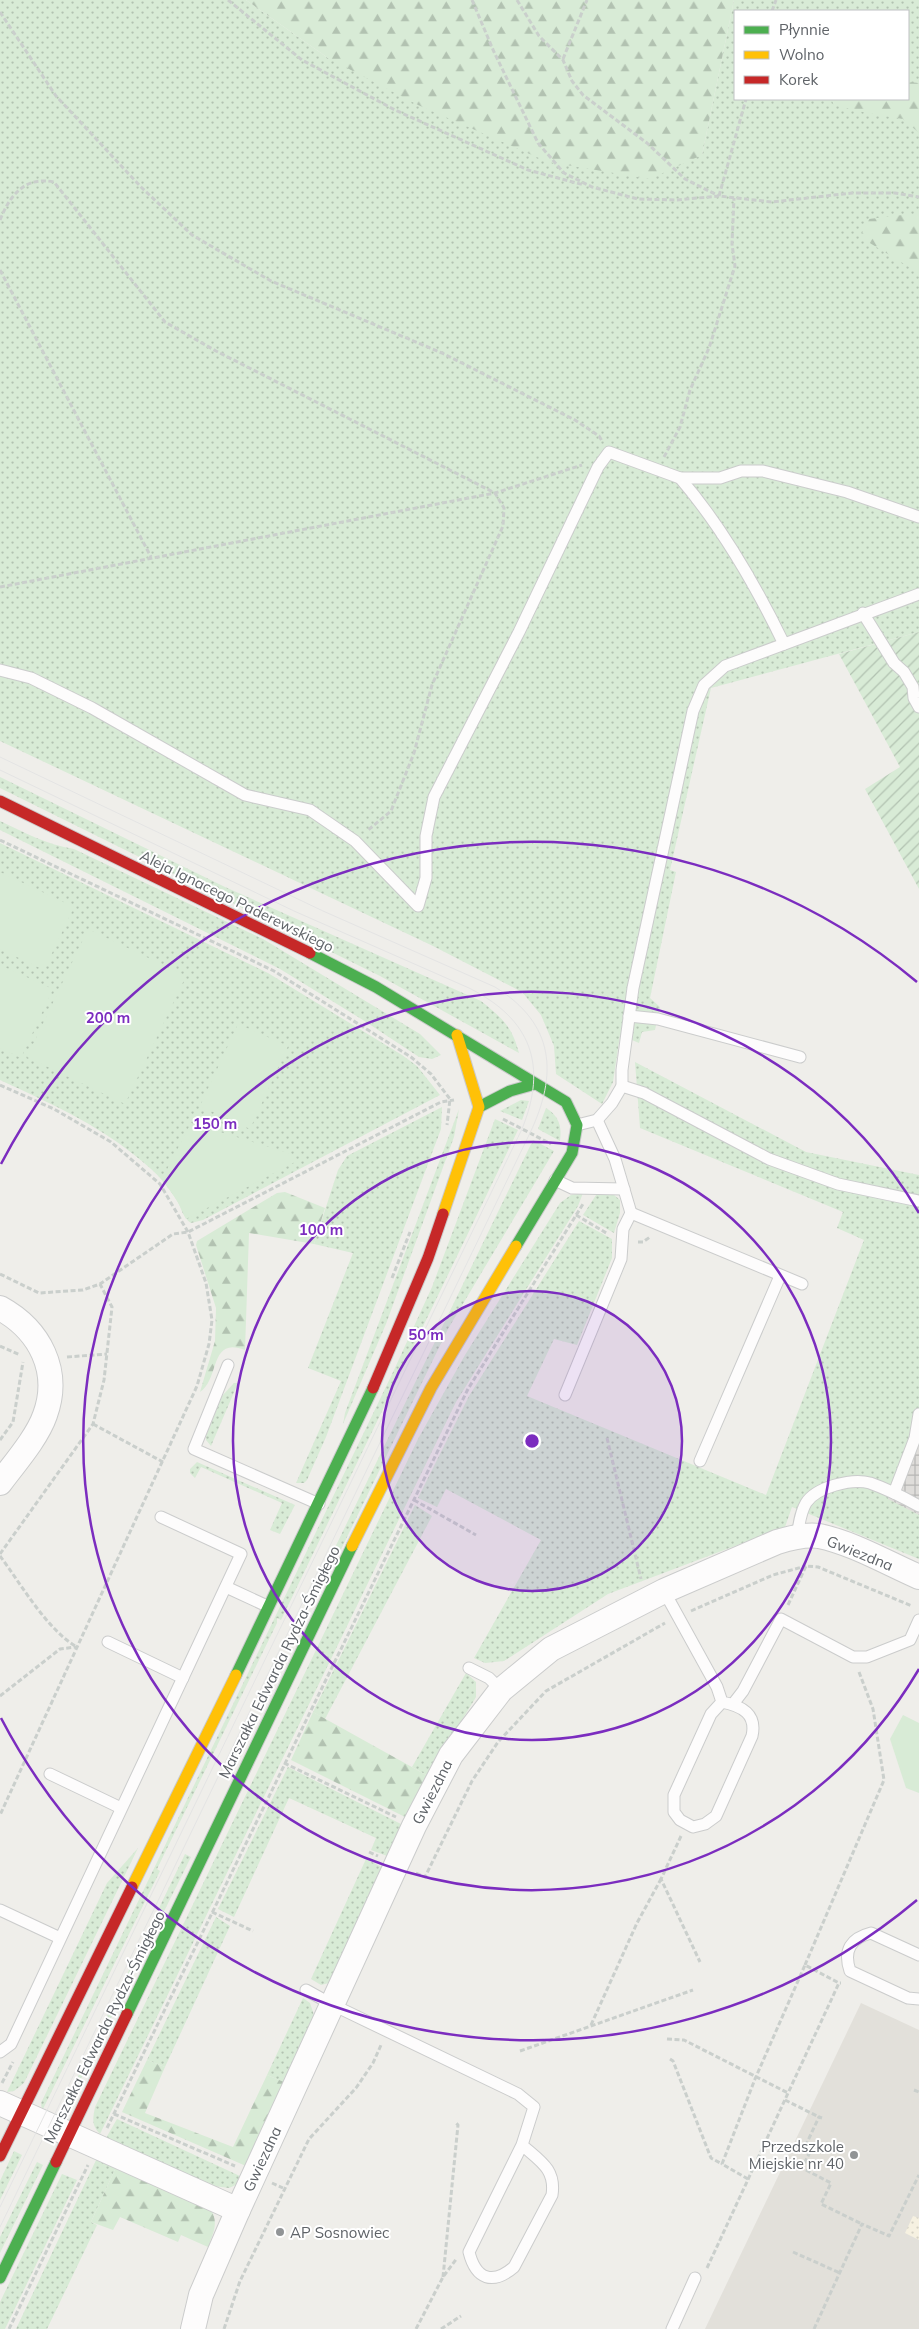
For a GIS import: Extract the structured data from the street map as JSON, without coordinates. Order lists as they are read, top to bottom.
{
  "streets": {
    "street": ["Aleja Ignacego Paderewskiego", "Gwiezdna", "Marszałka Edwarda Rydza-Śmigłego"]
  },
  "places": ["Przedszkole Miejskie nr 40", "AP Sosnowiec"],
  "legend": ["Płynnie", "Wolno", "Korek"],
  "rings": [
    "200 m",
    "150 m",
    "100 m",
    "50 m"
  ]
}
